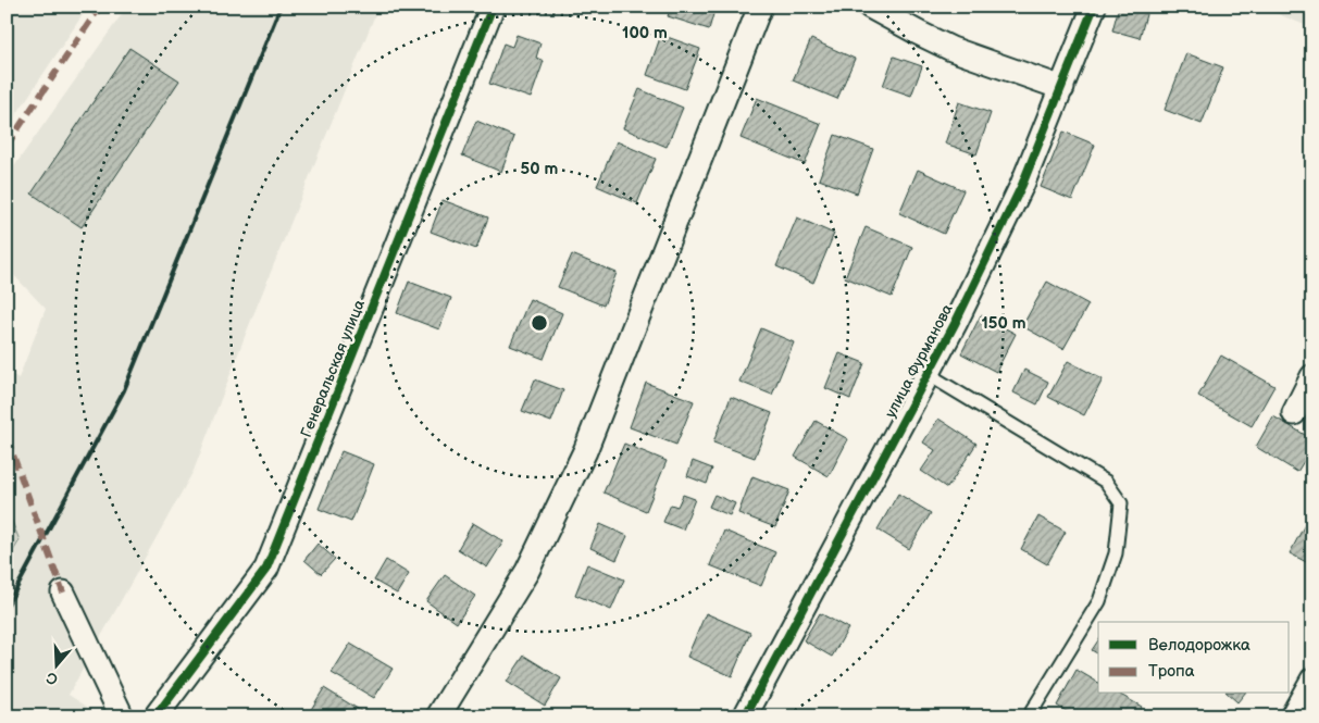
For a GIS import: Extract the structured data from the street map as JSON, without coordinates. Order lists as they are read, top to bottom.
{
  "streets": {
    "street": ["улица Фурманова", "Генеральская улица"]
  },
  "legend": ["Велодорожка", "Тропа"],
  "north": "bottom",
  "rings": ["100 m", "50 m", "150 m"]
}
